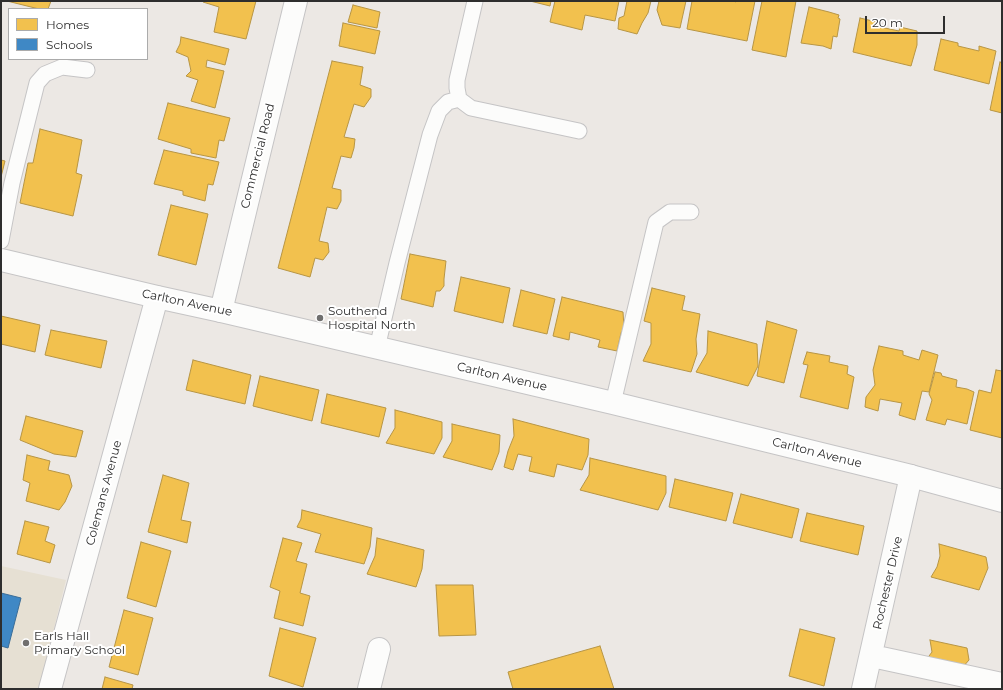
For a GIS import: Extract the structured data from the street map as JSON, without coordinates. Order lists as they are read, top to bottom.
{
  "streets": {
    "street": [
      "Commercial Road",
      "Carlton Avenue",
      "Colemans Avenue",
      "Rochester Drive"
    ]
  },
  "crossings": [
    ["Commercial Road", "Carlton Avenue"],
    ["Carlton Avenue", "Colemans Avenue"],
    ["Carlton Avenue", "Rochester Drive"]
  ],
  "places": ["Southend Hospital North", "Earls Hall Primary School"],
  "legend": ["Homes", "Schools"],
  "scale_bar": "20 m"
}
